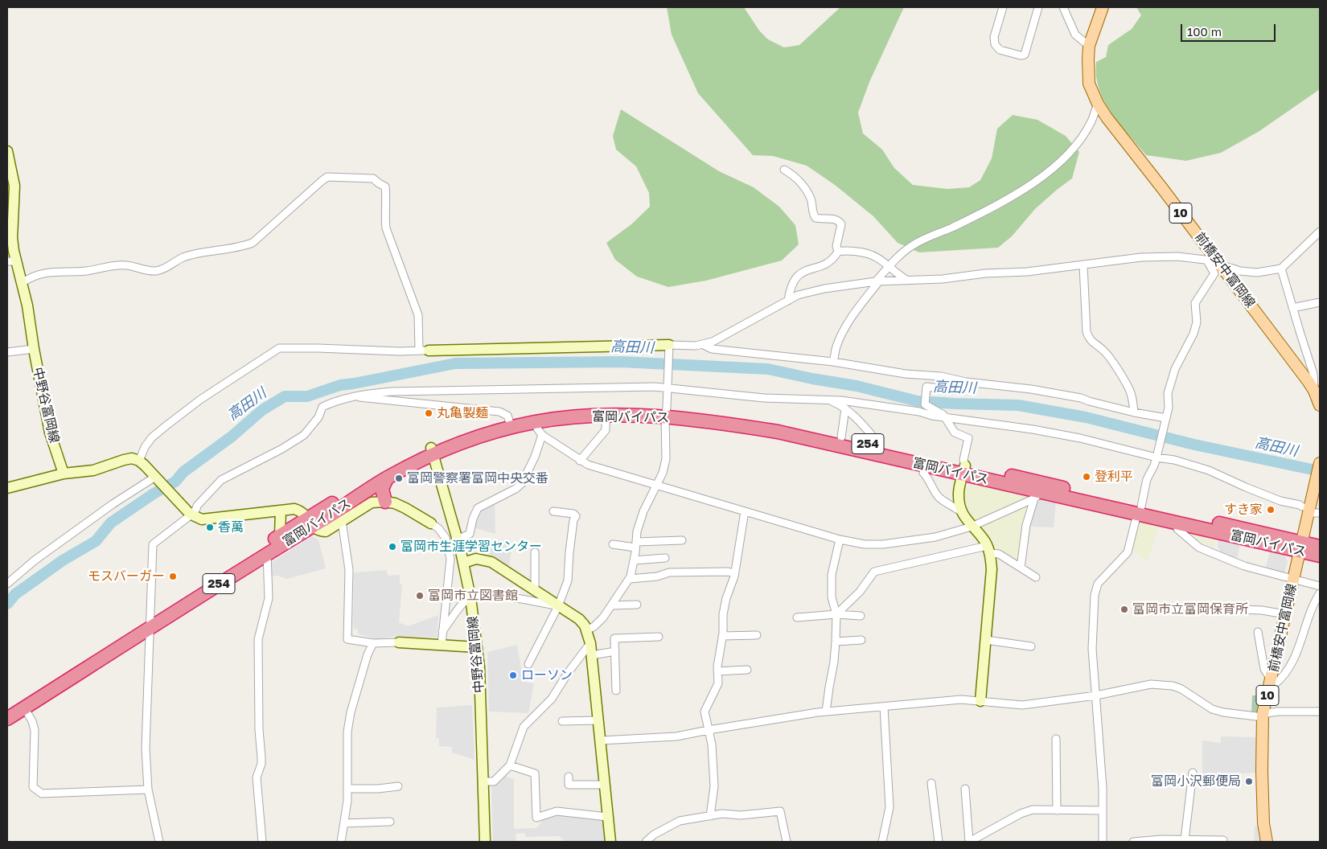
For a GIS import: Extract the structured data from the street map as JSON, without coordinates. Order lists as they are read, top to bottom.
{
  "streets": {
    "highway": ["富岡バイパス", "254"],
    "main road": ["10", "前橋安中富岡線"],
    "street": ["中野谷富岡線"]
  },
  "crossings": [
    ["10", "前橋安中富岡線"],
    ["前橋安中富岡線", "富岡バイパス"],
    ["中野谷富岡線", "富岡バイパス"]
  ],
  "water": ["高田川"],
  "places": [
    "丸亀製麺",
    "登利平",
    "富岡警察署富岡中央交番",
    "すき家",
    "香萬",
    "富岡市生涯学習センター",
    "モスバーガー",
    "富岡市立図書館",
    "富岡市立富岡保育所",
    "ローソン",
    "富岡小沢郵便局"
  ],
  "scale_bar": "100 m"
}
